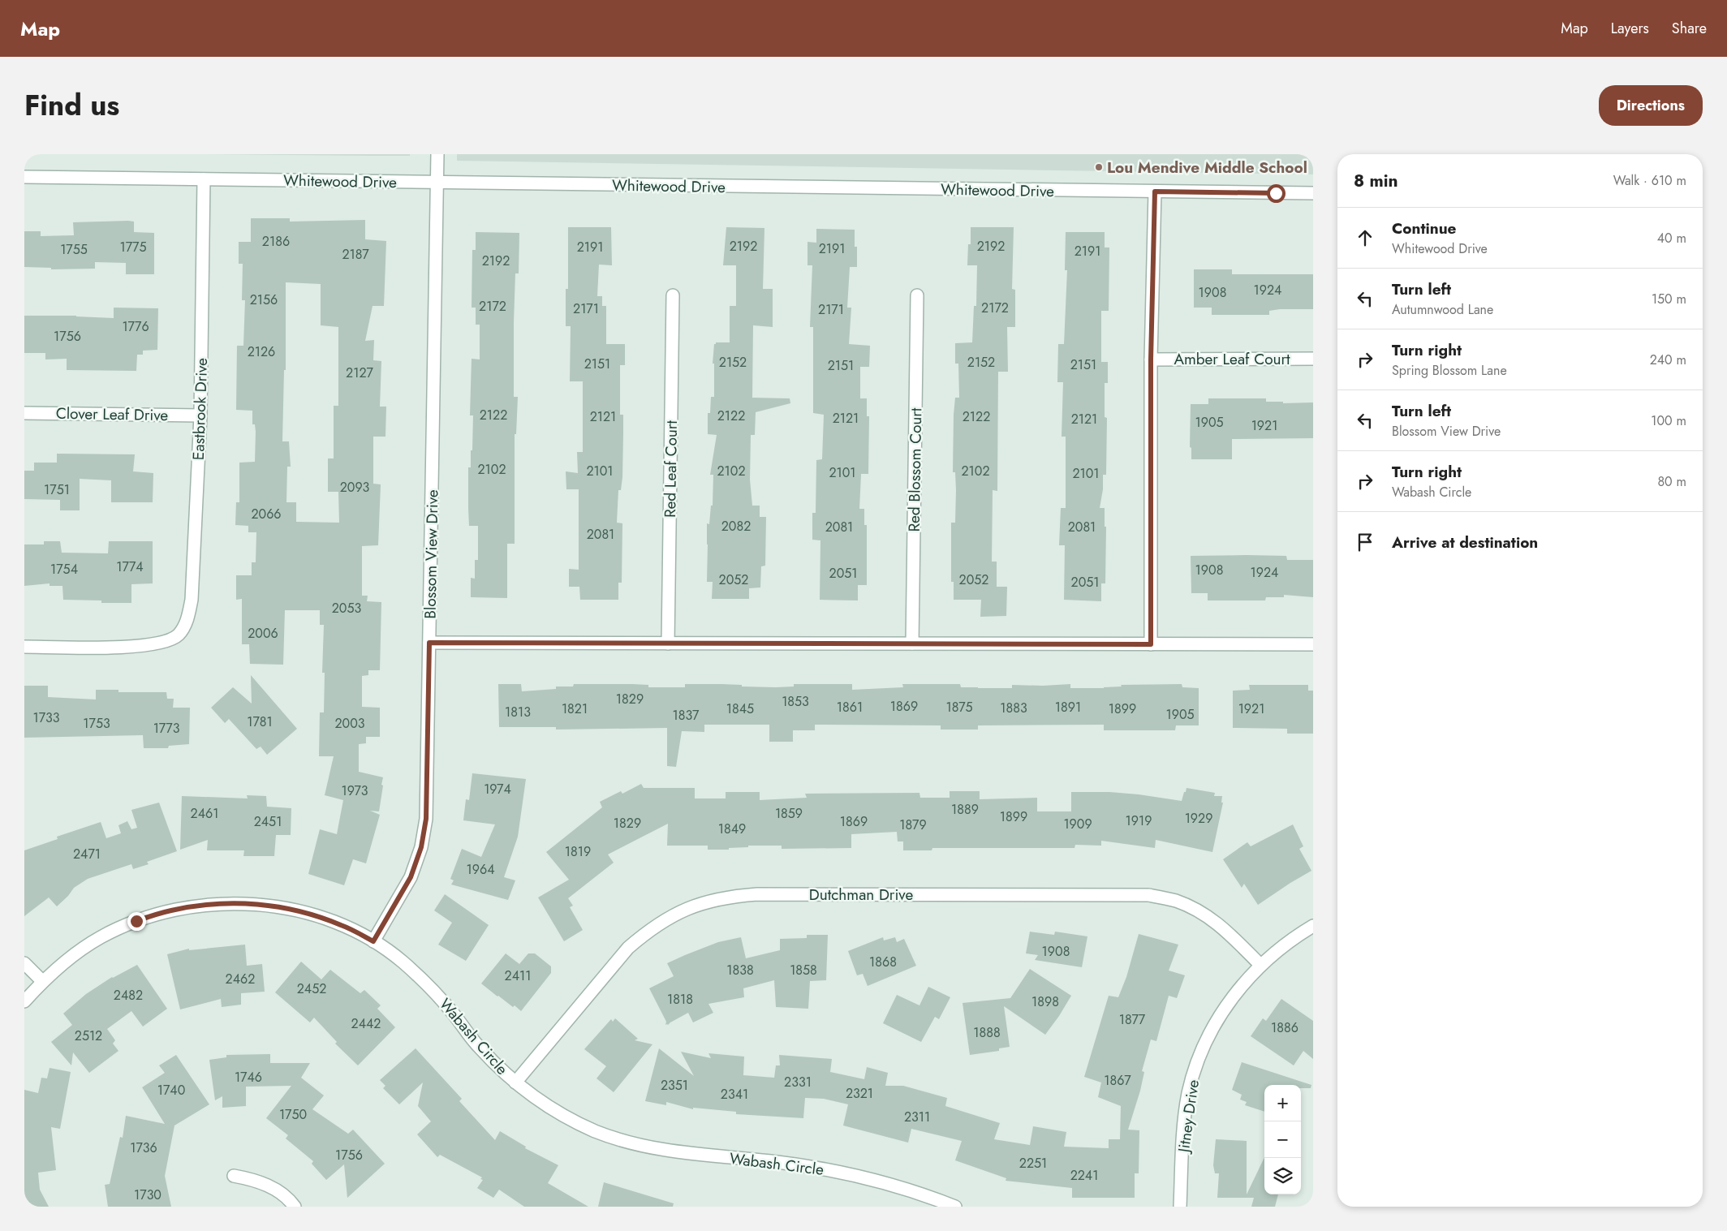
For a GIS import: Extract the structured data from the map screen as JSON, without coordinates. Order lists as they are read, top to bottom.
{
  "streets": {
    "street": [
      "Whitewood Drive",
      "Amber Leaf Court",
      "Eastbrook Drive",
      "Clover Leaf Drive",
      "Red Leaf Court",
      "Red Blossom Court",
      "Blossom View Drive",
      "Dutchman Drive",
      "Wabash Circle",
      "Jitney Drive"
    ]
  },
  "crossings": [
    ["Whitewood Drive", "Eastbrook Drive"],
    ["Whitewood Drive", "Blossom View Drive"],
    ["Eastbrook Drive", "Clover Leaf Drive"],
    ["Blossom View Drive", "Wabash Circle"],
    ["Dutchman Drive", "Wabash Circle"],
    ["Dutchman Drive", "Jitney Drive"]
  ],
  "places": ["Lou Mendive Middle School"],
  "house_numbers": [
    "2186",
    "2192",
    "2192",
    "1775",
    "2191",
    "2191",
    "1755",
    "2191",
    "2187",
    "2192",
    "1924",
    "1908",
    "2156",
    "2172",
    "2172",
    "2171",
    "2171",
    "1776",
    "1756",
    "2126",
    "2152",
    "2152",
    "2151",
    "2151",
    "2151",
    "2127",
    "2122",
    "2122",
    "2121",
    "2122",
    "2121",
    "2121",
    "1905",
    "1921",
    "2102",
    "2101",
    "2102",
    "2102",
    "2101",
    "2101",
    "2093",
    "1751",
    "2066",
    "2082",
    "2081",
    "2081",
    "2081",
    "1774",
    "1754",
    "1908",
    "1924",
    "2051",
    "2052",
    "2052",
    "2051",
    "2053",
    "2006",
    "1829",
    "1853",
    "1869",
    "1861",
    "1875",
    "1891",
    "1883",
    "1821",
    "1845",
    "1899",
    "1921",
    "1813",
    "1905",
    "1837",
    "1733",
    "1781",
    "1753",
    "2003",
    "1773",
    "1974",
    "1973",
    "1889",
    "2461",
    "1859",
    "1899",
    "1929",
    "1919",
    "2451",
    "1869",
    "1829",
    "1909",
    "1879",
    "1849",
    "1819",
    "2471",
    "1964",
    "1908",
    "1868",
    "1838",
    "1858",
    "2411",
    "2462",
    "2452",
    "2482",
    "1818",
    "1898",
    "1877",
    "2442",
    "1886",
    "1888",
    "2512",
    "1746",
    "1867",
    "2331",
    "2351",
    "1740",
    "2321",
    "2341",
    "1750",
    "2311",
    "1736",
    "1756",
    "2251",
    "2241",
    "1730"
  ],
  "page": {
    "header": "Map",
    "nav": ["Map", "Layers", "Share"],
    "title": "Find us",
    "buttons": "Directions",
    "heading": ["8 min", "Walk · 610 m"],
    "list": [
      ["Continue", "Whitewood Drive", "40 m"],
      ["Turn left", "Autumnwood Lane", "150 m"],
      ["Turn right", "Spring Blossom Lane", "240 m"],
      ["Turn left", "Blossom View Drive", "100 m"],
      ["Turn right", "Wabash Circle", "80 m"],
      "Arrive at destination"
    ],
    "map_buttons": ["+", "−"]
  }
}
